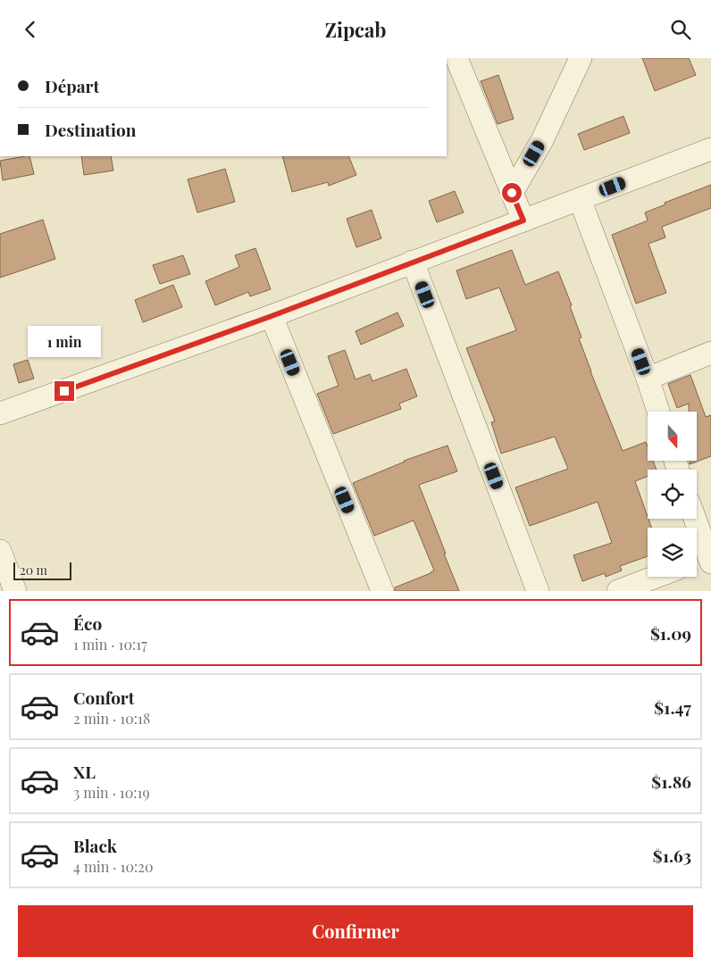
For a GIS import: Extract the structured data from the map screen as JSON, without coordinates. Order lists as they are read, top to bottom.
{
  "scale_bar": "20 m",
  "north": "bottom",
  "page": {
    "header": "Zipcab",
    "banner": ["Départ", "Destination"],
    "bubble": "1 min",
    "scale": "20 m",
    "list": [
      {
        "name": "Éco",
        "note": "1 min · 10:17",
        "value": "$1.09"
      },
      {
        "name": "Confort",
        "note": "2 min · 10:18",
        "value": "$1.47"
      },
      {
        "name": "XL",
        "note": "3 min · 10:19",
        "value": "$1.86"
      },
      {
        "name": "Black",
        "note": "4 min · 10:20",
        "value": "$1.63"
      }
    ],
    "buttons": "Confirmer"
  }
}
